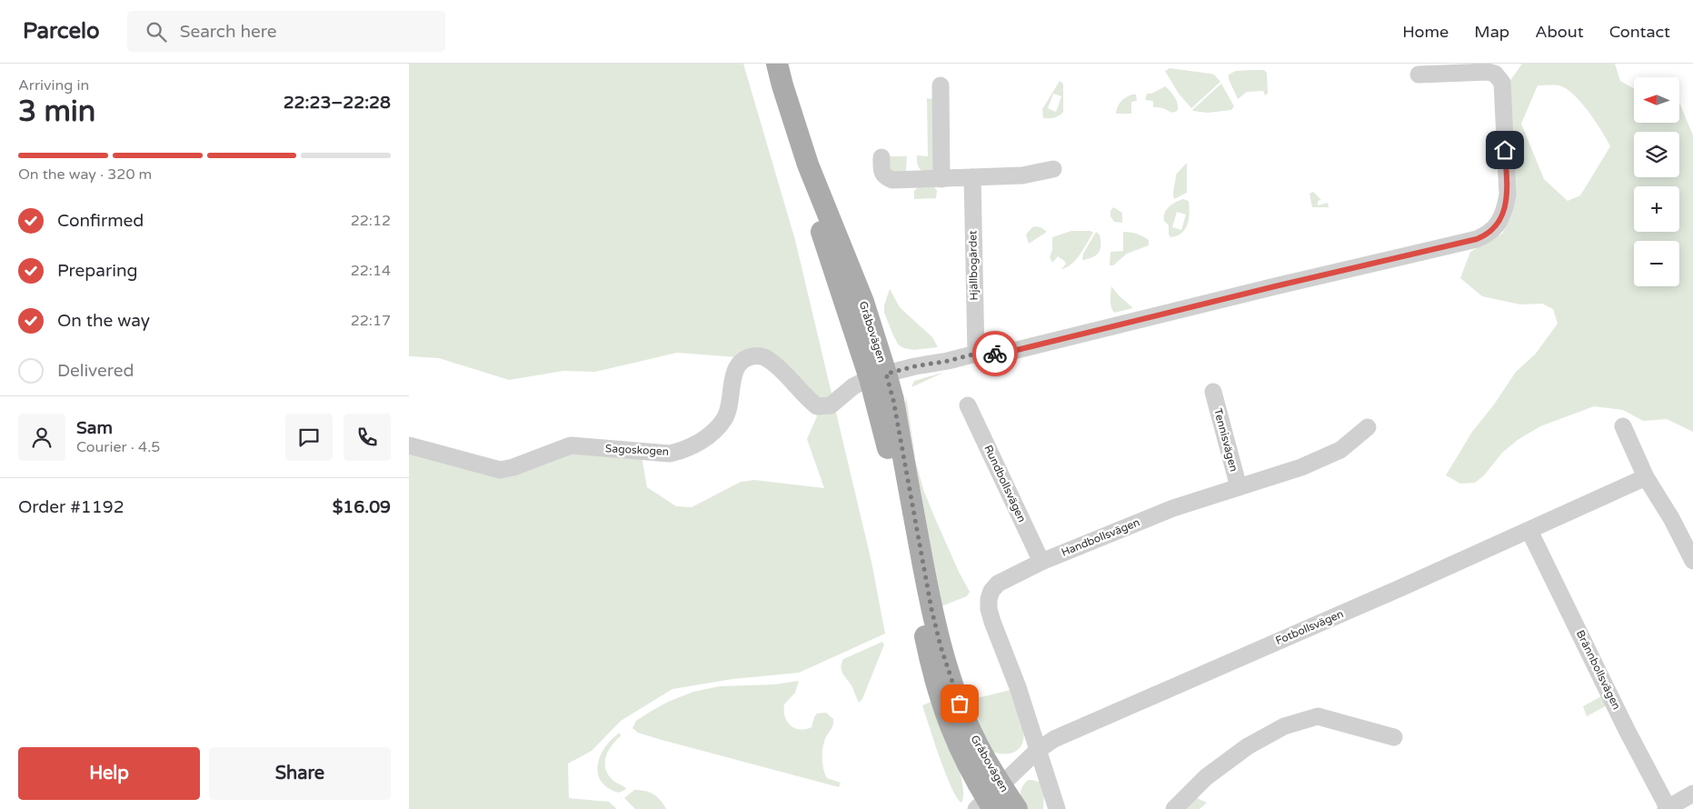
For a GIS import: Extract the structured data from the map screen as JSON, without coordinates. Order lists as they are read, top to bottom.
{
  "streets": {
    "main road": ["Gråbovägen"],
    "street": [
      "Hjällbogärdet",
      "Tennisvägen",
      "Sagoskogen",
      "Rundbollsvägen",
      "Handbollsvägen",
      "Fotbollsvägen",
      "Brännbollsvägen"
    ]
  },
  "crossings": [
    ["Gråbovägen", "Sagoskogen"],
    ["Gråbovägen", "Fotbollsvägen"],
    ["Tennisvägen", "Handbollsvägen"],
    ["Rundbollsvägen", "Handbollsvägen"],
    ["Handbollsvägen", "Fotbollsvägen"],
    ["Fotbollsvägen", "Brännbollsvägen"]
  ],
  "north": "left",
  "page": {
    "header": "Parcelo",
    "search": "Search here",
    "nav": [
      "Home",
      "Map",
      "About",
      "Contact"
    ],
    "heading": ["3 min", "Arriving in", "22:23–22:28"],
    "panel": [
      "Sam",
      "Courier · 4.5",
      "Order #1192",
      "$16.09"
    ],
    "map_buttons": ["+", "−"],
    "bar": "On the way · 320 m",
    "list": [
      ["Confirmed", "22:12"],
      ["Preparing", "22:14"],
      ["On the way", "22:17"],
      "Delivered"
    ],
    "buttons": ["Help", "Share"]
  }
}
